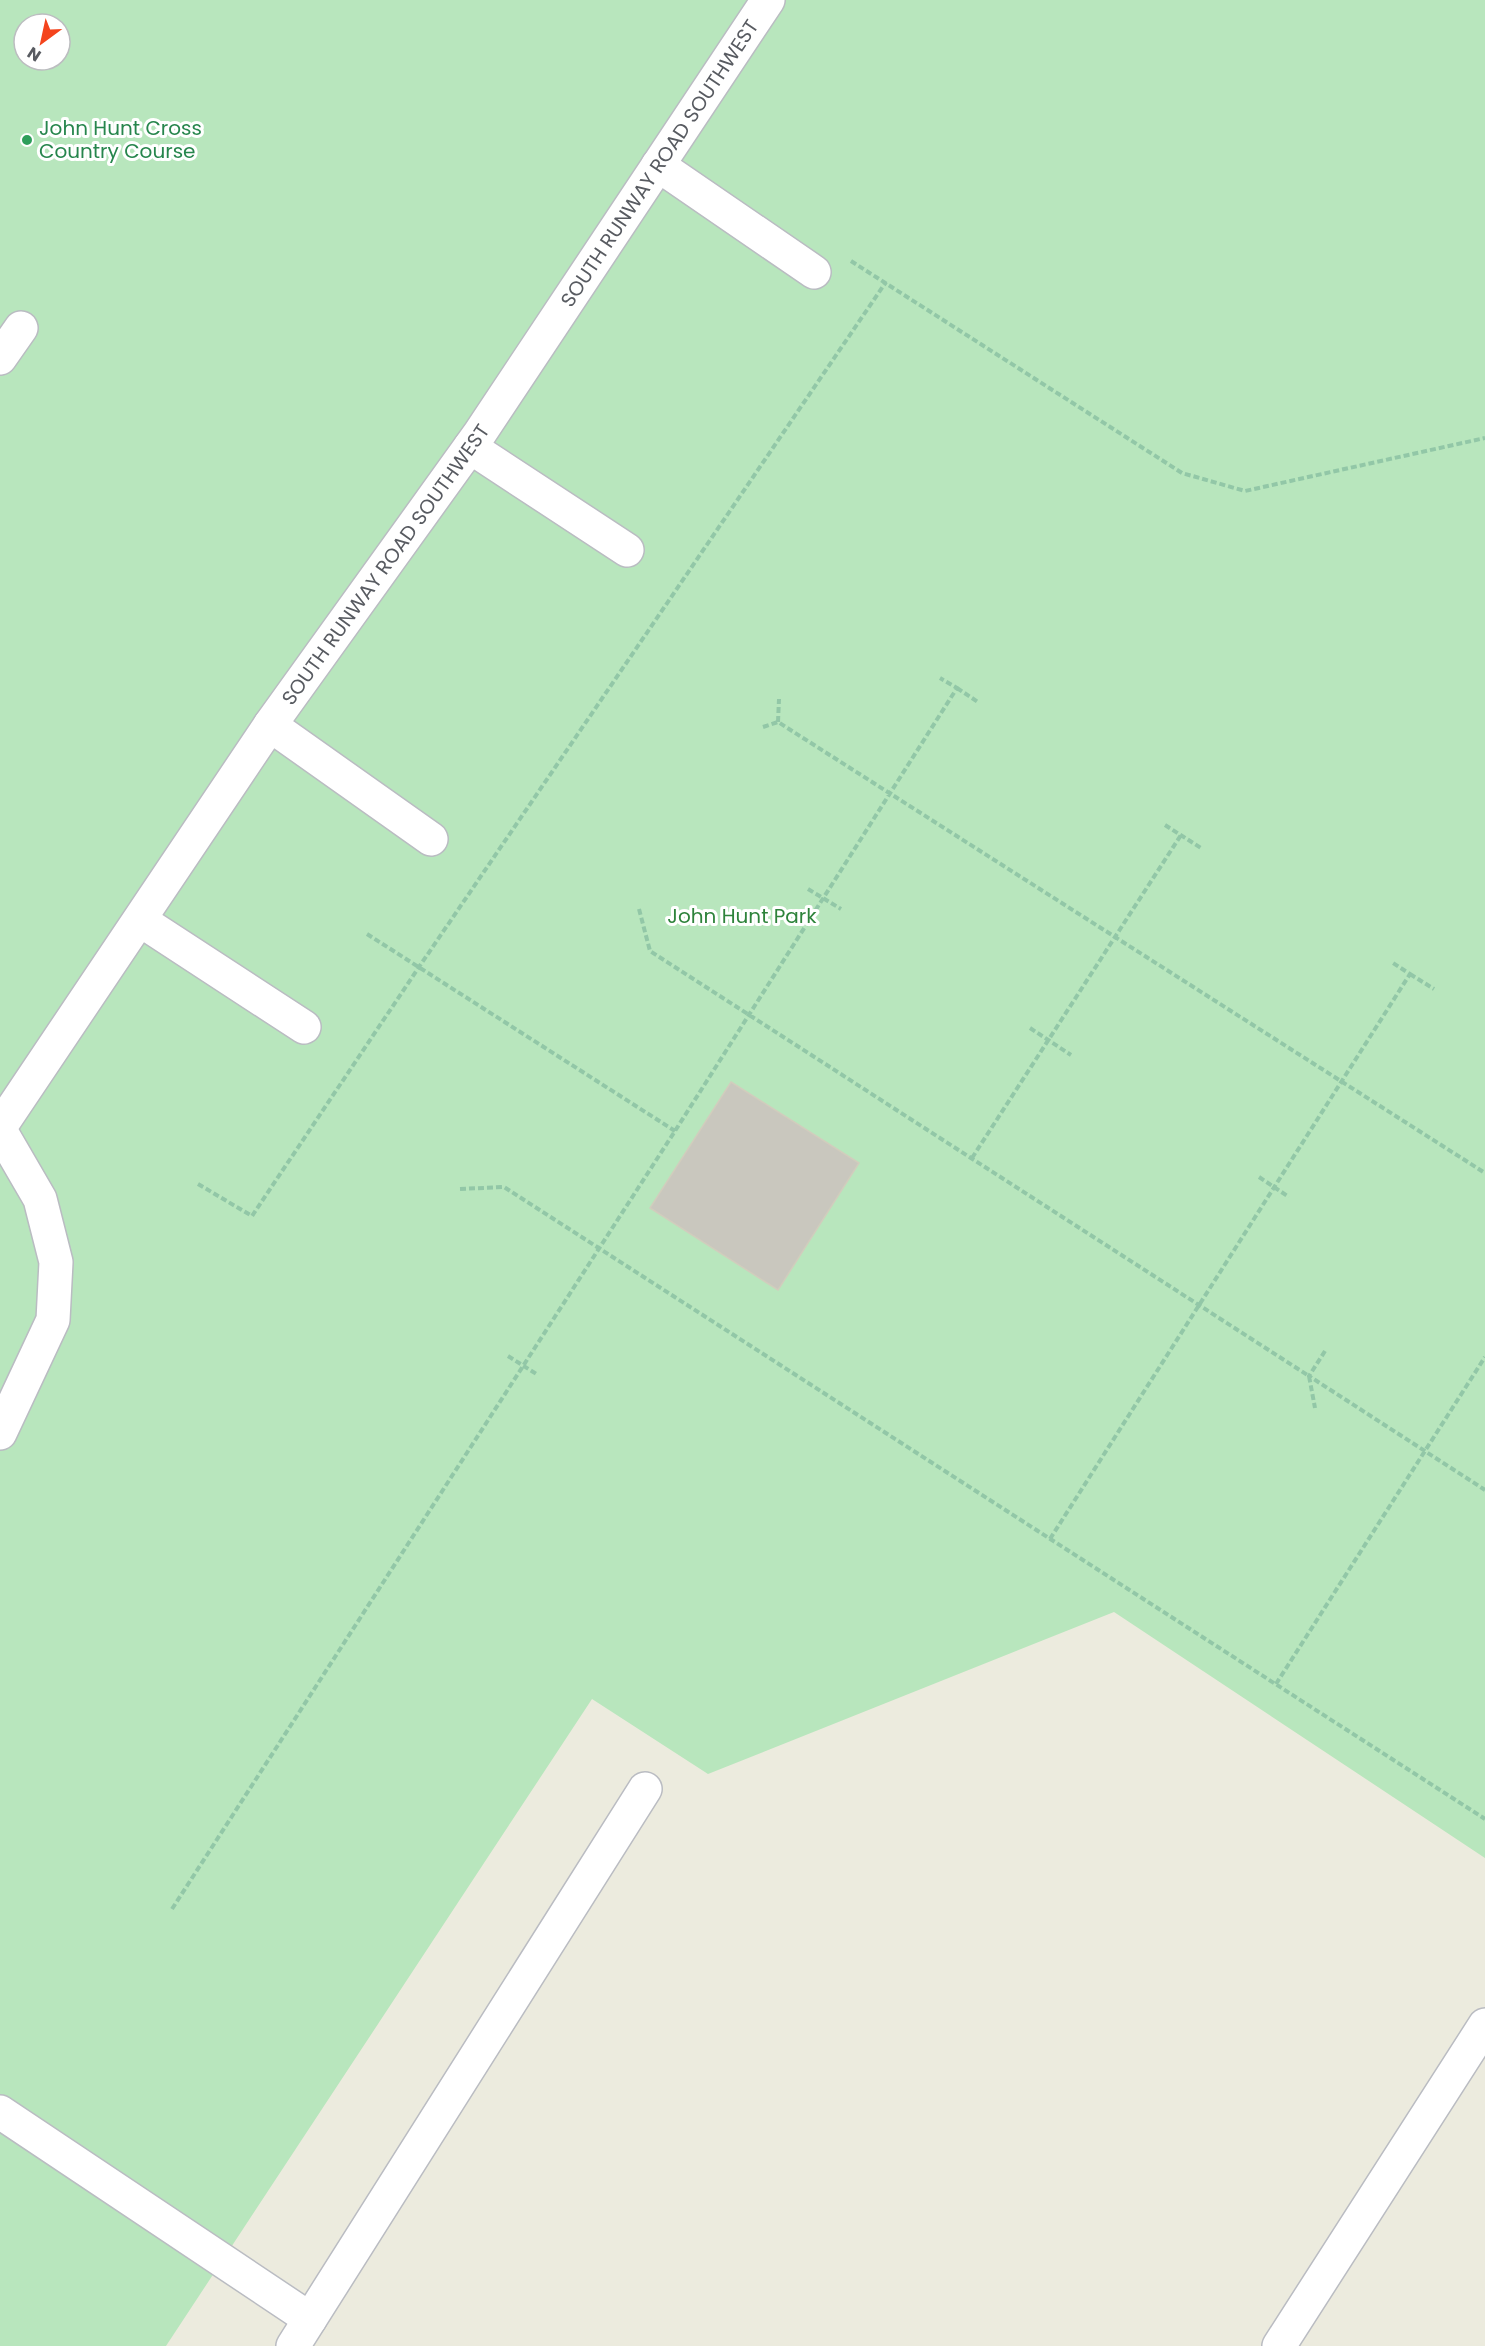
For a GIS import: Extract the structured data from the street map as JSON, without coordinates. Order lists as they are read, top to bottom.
{
  "streets": {
    "street": ["SOUTH RUNWAY ROAD SOUTHWEST"]
  },
  "parks": ["John Hunt Park"],
  "places": ["John Hunt Cross Country Course"],
  "north": "bottom left"
}
